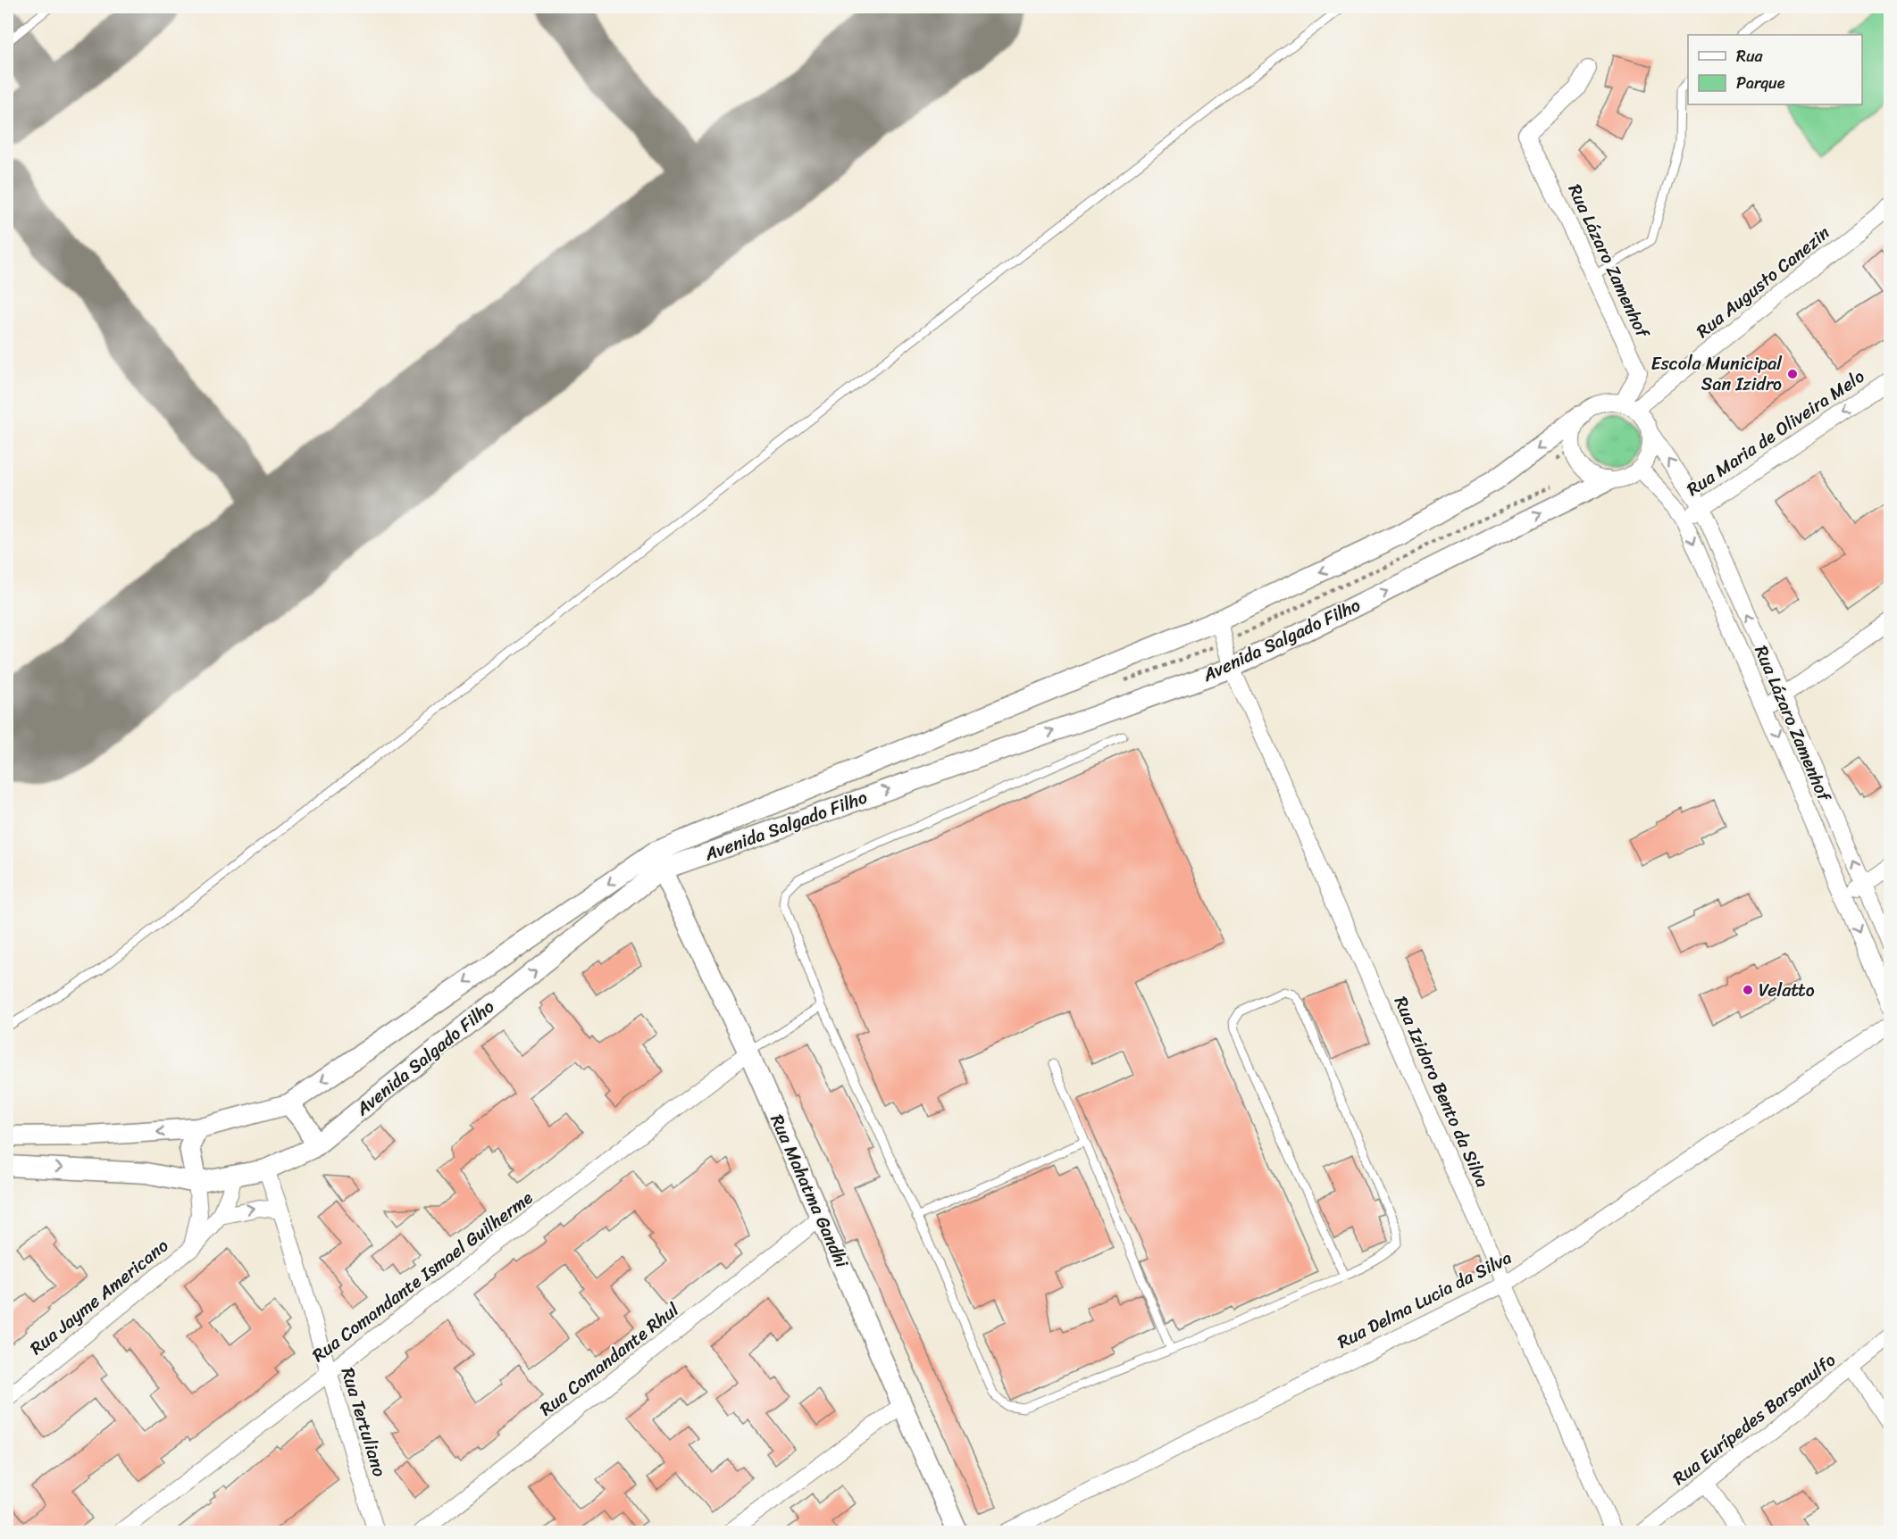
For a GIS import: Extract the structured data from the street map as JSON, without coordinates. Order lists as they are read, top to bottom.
{
  "streets": {
    "street": [
      "Rua Lázaro Zamenhof",
      "Rua Augusto Canezin",
      "Rua Maria de Oliveira Melo",
      "Avenida Salgado Filho",
      "Rua Izidoro Bento da Silva",
      "Rua Mahatma Gandhi",
      "Rua Comandante Ismael Guilherme",
      "Rua Jayme Americano",
      "Rua Delma Lucia da Silva",
      "Rua Comandante Rhul",
      "Rua Eurípedes Barsanulfo",
      "Rua Tertuliano"
    ]
  },
  "crossings": [
    ["Rua Lázaro Zamenhof", "Rua Augusto Canezin"],
    ["Rua Lázaro Zamenhof", "Rua Maria de Oliveira Melo"],
    ["Rua Lázaro Zamenhof", "Avenida Salgado Filho"],
    ["Rua Augusto Canezin", "Avenida Salgado Filho"],
    ["Avenida Salgado Filho", "Rua Izidoro Bento da Silva"],
    ["Avenida Salgado Filho", "Rua Mahatma Gandhi"],
    ["Avenida Salgado Filho", "Rua Jayme Americano"],
    ["Avenida Salgado Filho", "Rua Tertuliano"],
    ["Rua Izidoro Bento da Silva", "Rua Delma Lucia da Silva"],
    ["Rua Mahatma Gandhi", "Rua Comandante Ismael Guilherme"],
    ["Rua Mahatma Gandhi", "Rua Comandante Rhul"],
    ["Rua Comandante Ismael Guilherme", "Rua Tertuliano"]
  ],
  "one_way": ["Rua Maria de Oliveira Melo"],
  "places": ["Escola Municipal San Izidro", "Velatto"],
  "legend": ["Rua", "Parque"]
}
